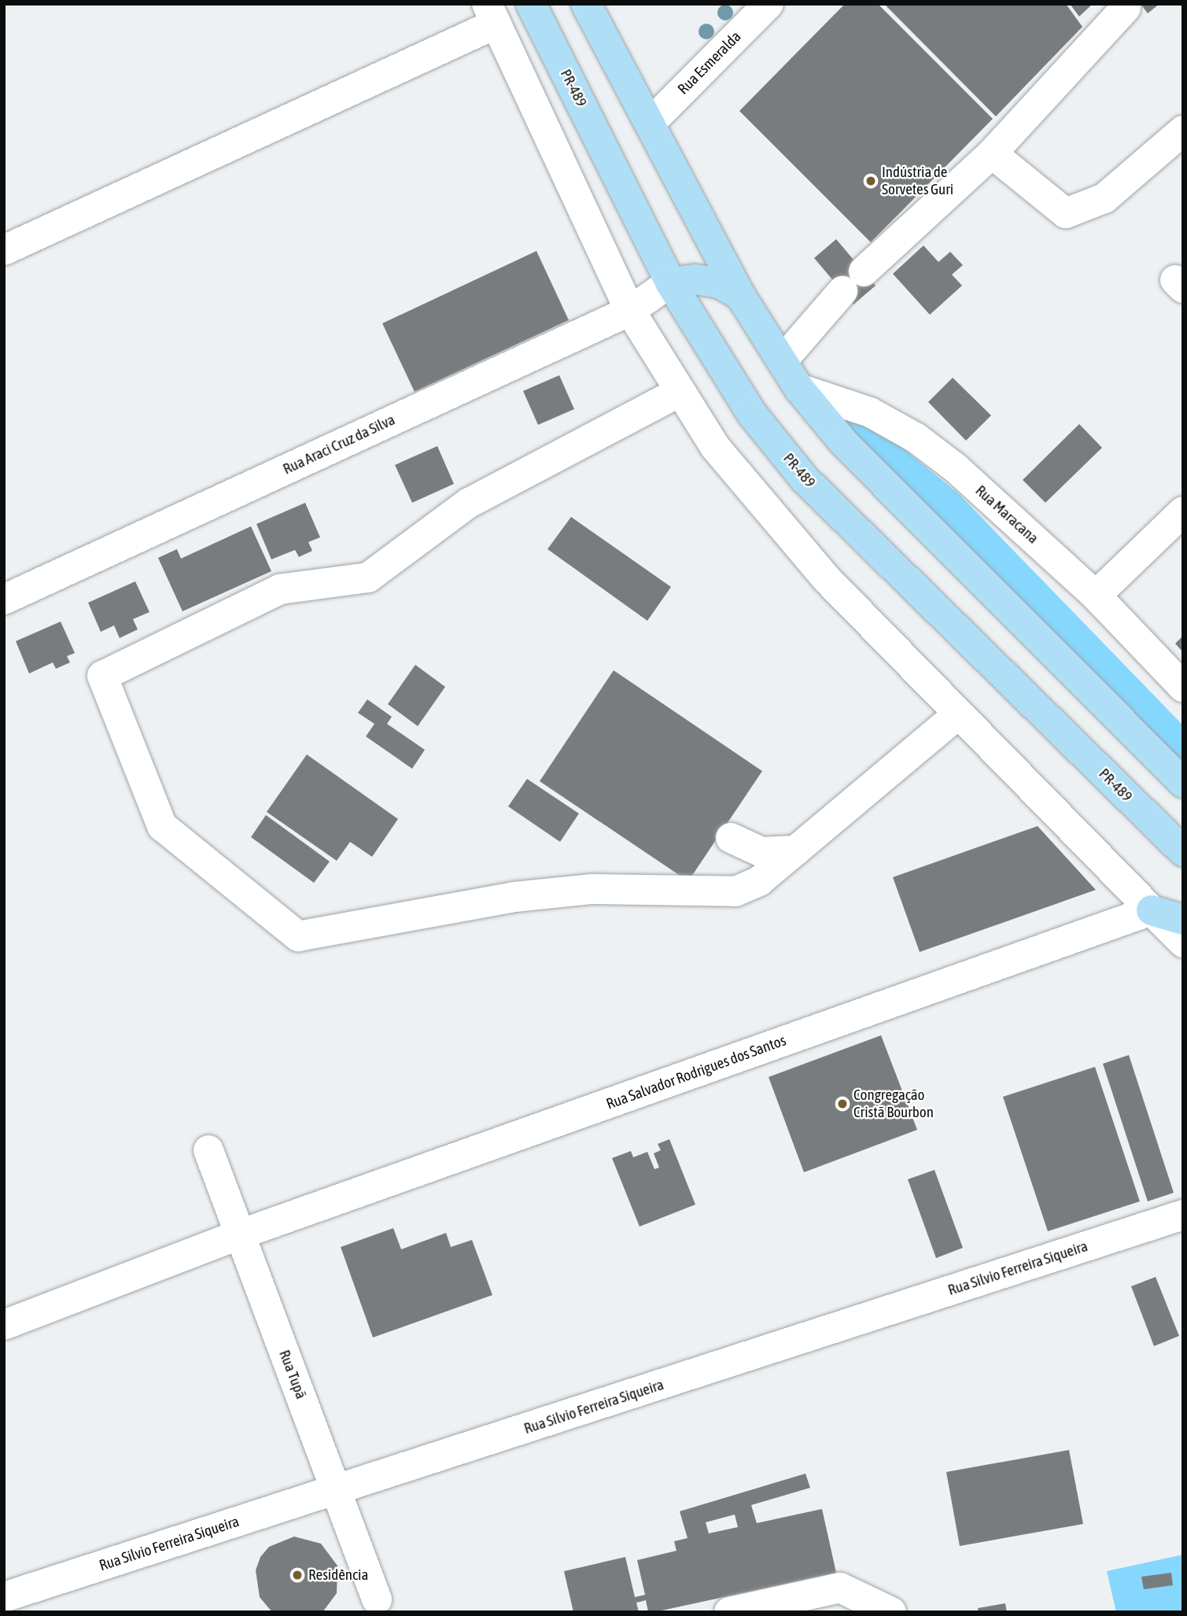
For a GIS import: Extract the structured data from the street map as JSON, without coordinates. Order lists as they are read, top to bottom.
{
  "streets": {
    "main road": ["PR-489"],
    "street": [
      "Rua Esmeralda",
      "Rua Araci Cruz da Silva",
      "Rua Maracana",
      "Rua Salvador Rodrigues dos Santos",
      "Rua Silvio Ferreira Siqueira",
      "Rua Tupã"
    ]
  },
  "crossings": [
    ["PR-489", "Rua Araci Cruz da Silva"],
    ["Rua Salvador Rodrigues dos Santos", "Rua Tupã"],
    ["Rua Silvio Ferreira Siqueira", "Rua Tupã"]
  ],
  "places": ["Indústria de Sorvetes Guri", "Congregação Cristã Bourbon", "Residência"]
}
